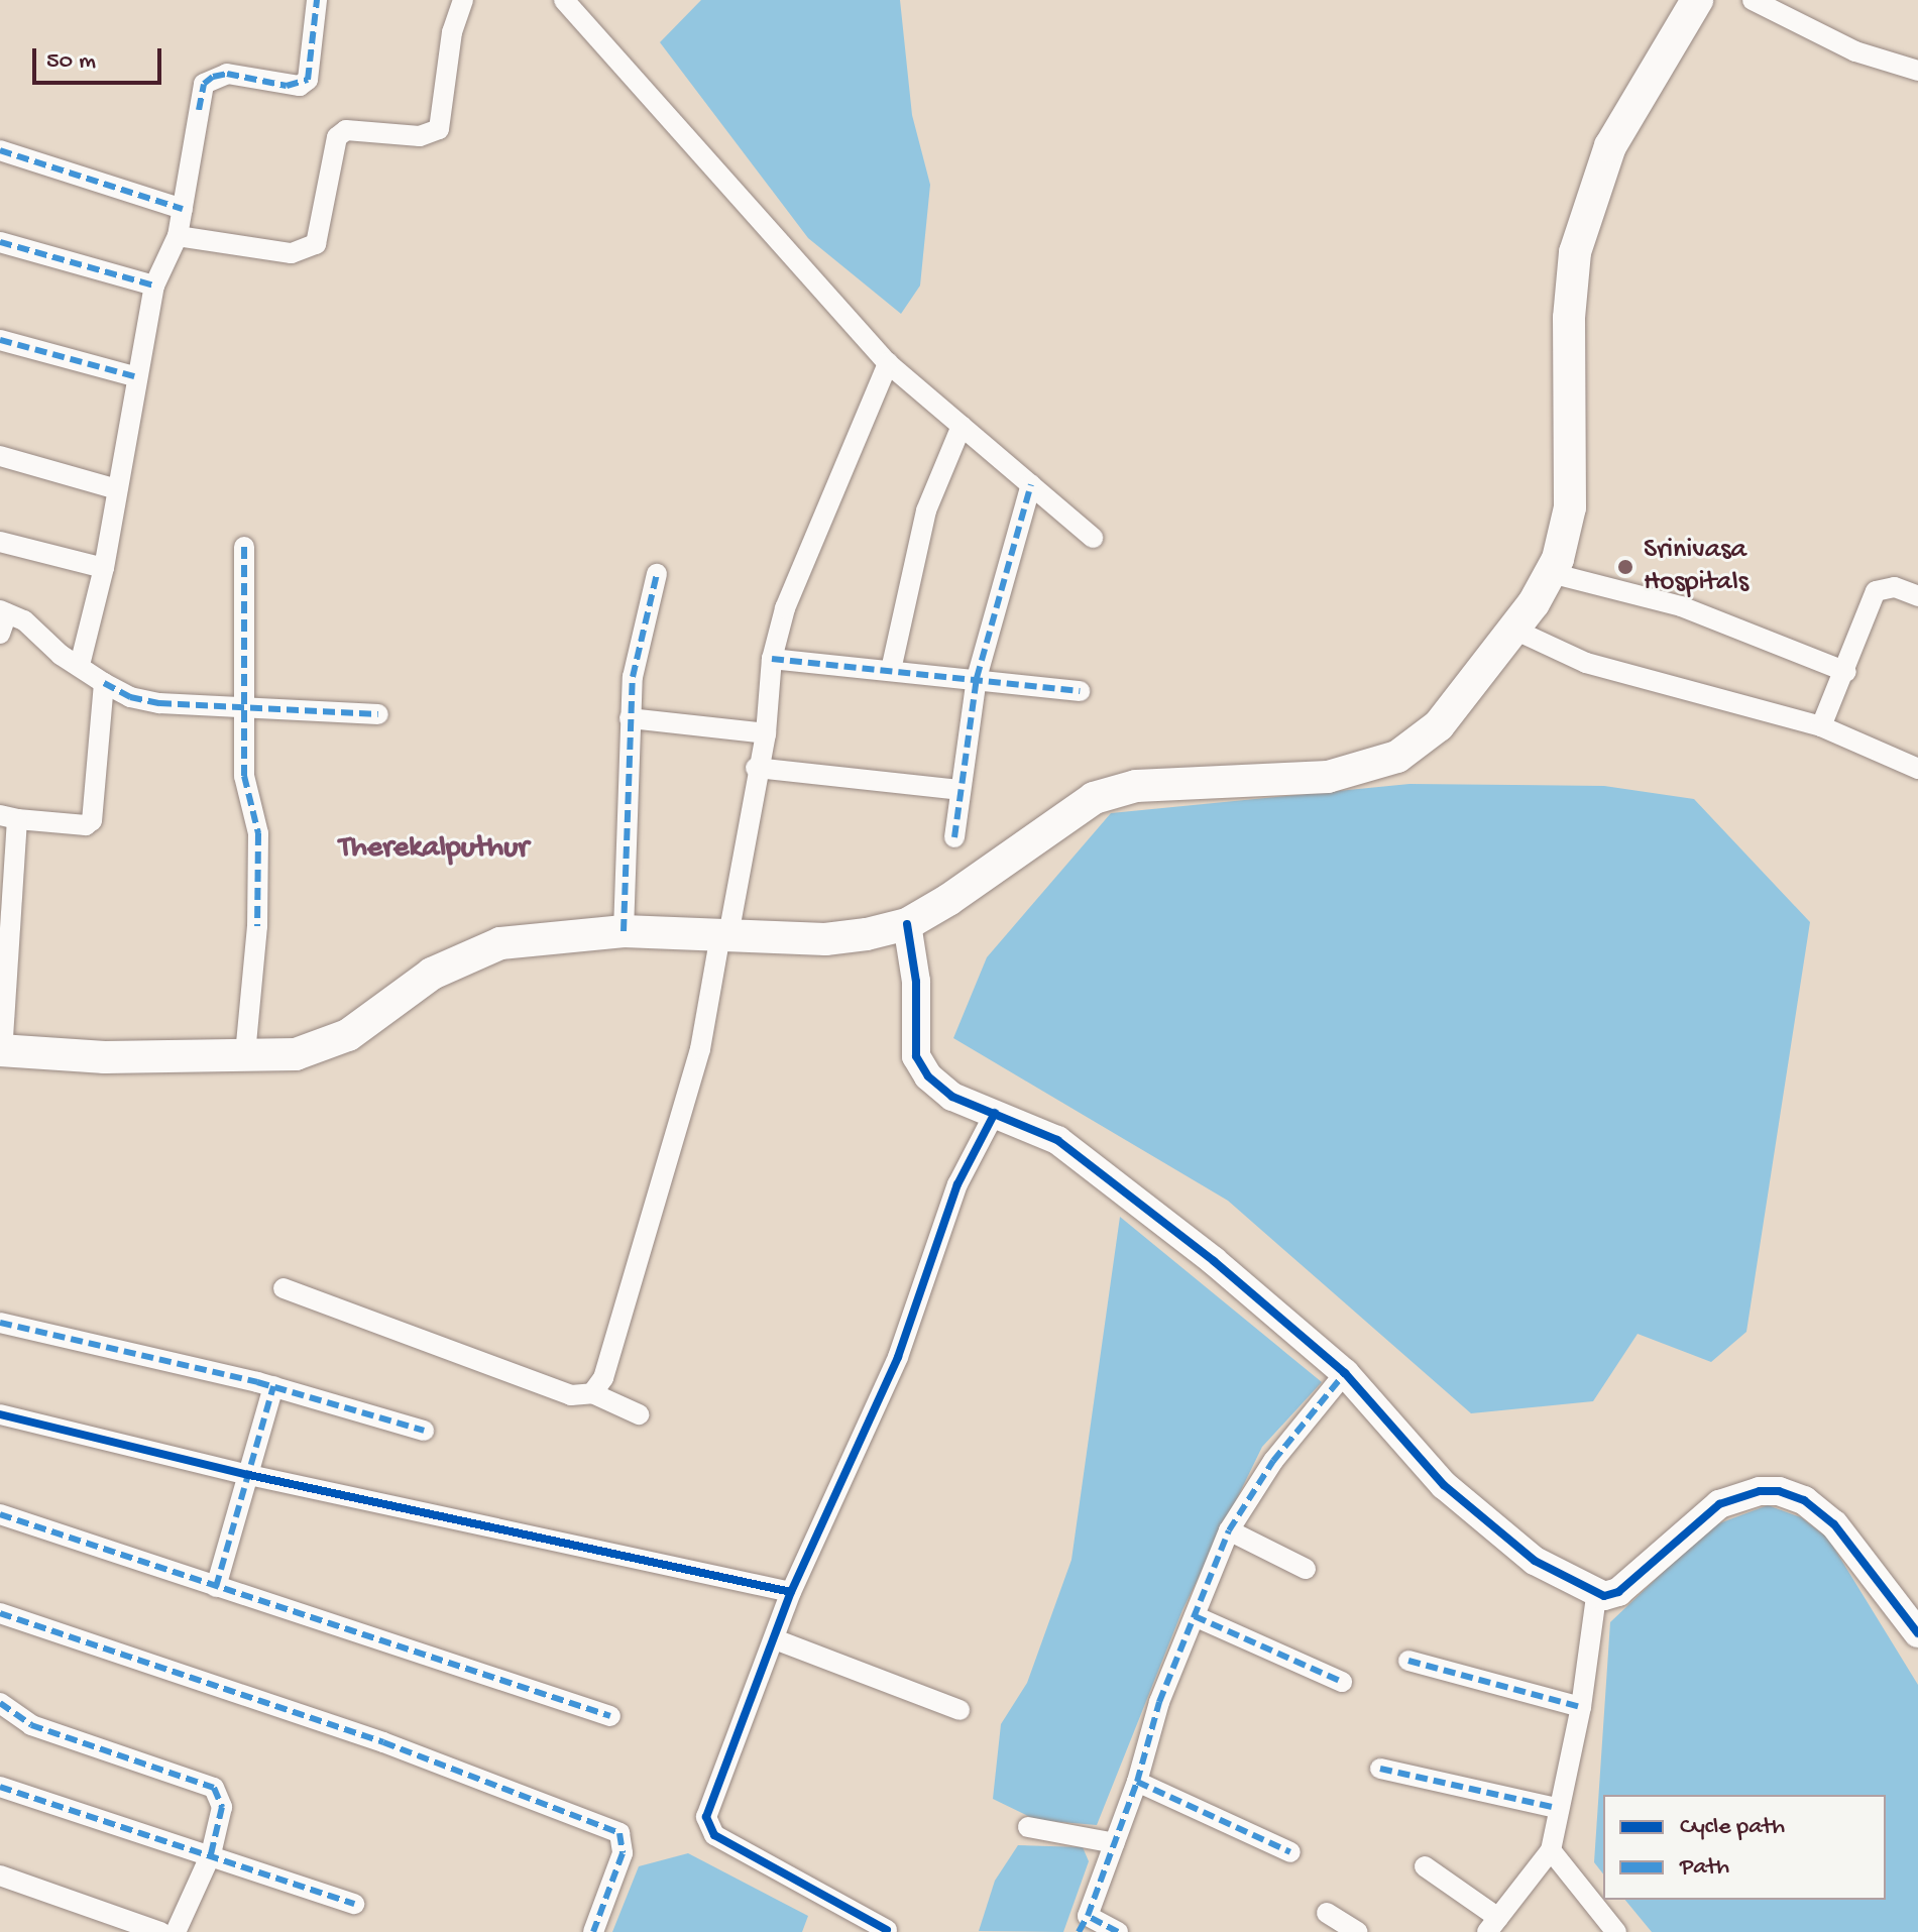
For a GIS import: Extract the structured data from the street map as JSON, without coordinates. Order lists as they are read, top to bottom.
{
  "districts": ["Therekalputhur"],
  "places": ["Srinivasa Hospitals"],
  "legend": ["Cycle path", "Path"],
  "scale_bar": "50 m"
}
